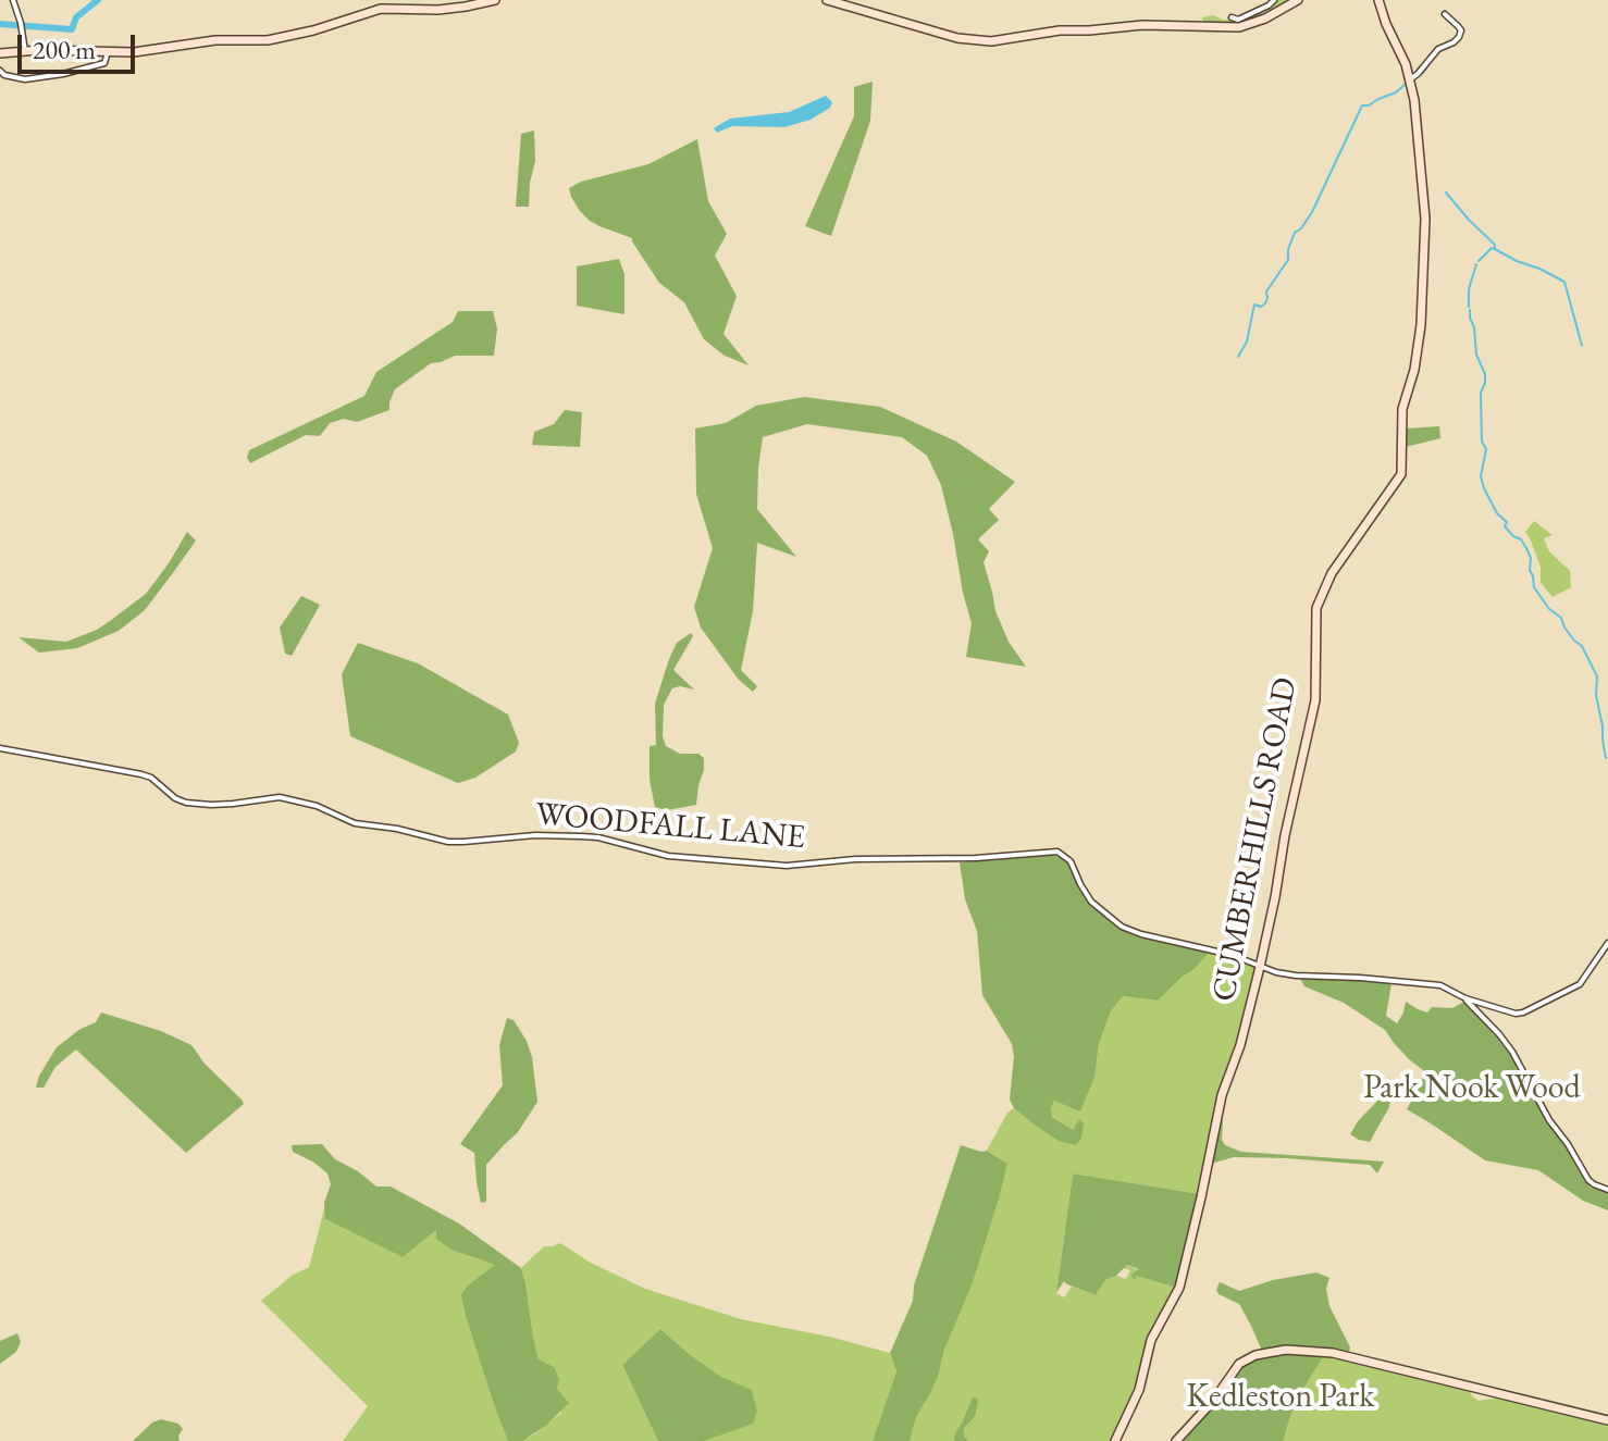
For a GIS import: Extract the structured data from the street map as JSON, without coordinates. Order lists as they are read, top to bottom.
{
  "streets": {
    "street": ["WOODFALL LANE", "CUMBERHILLS ROAD"]
  },
  "crossings": [
    ["WOODFALL LANE", "CUMBERHILLS ROAD"]
  ],
  "parks": ["Park Nook Wood", "Kedleston Park"],
  "scale_bar": "200 m"
}
